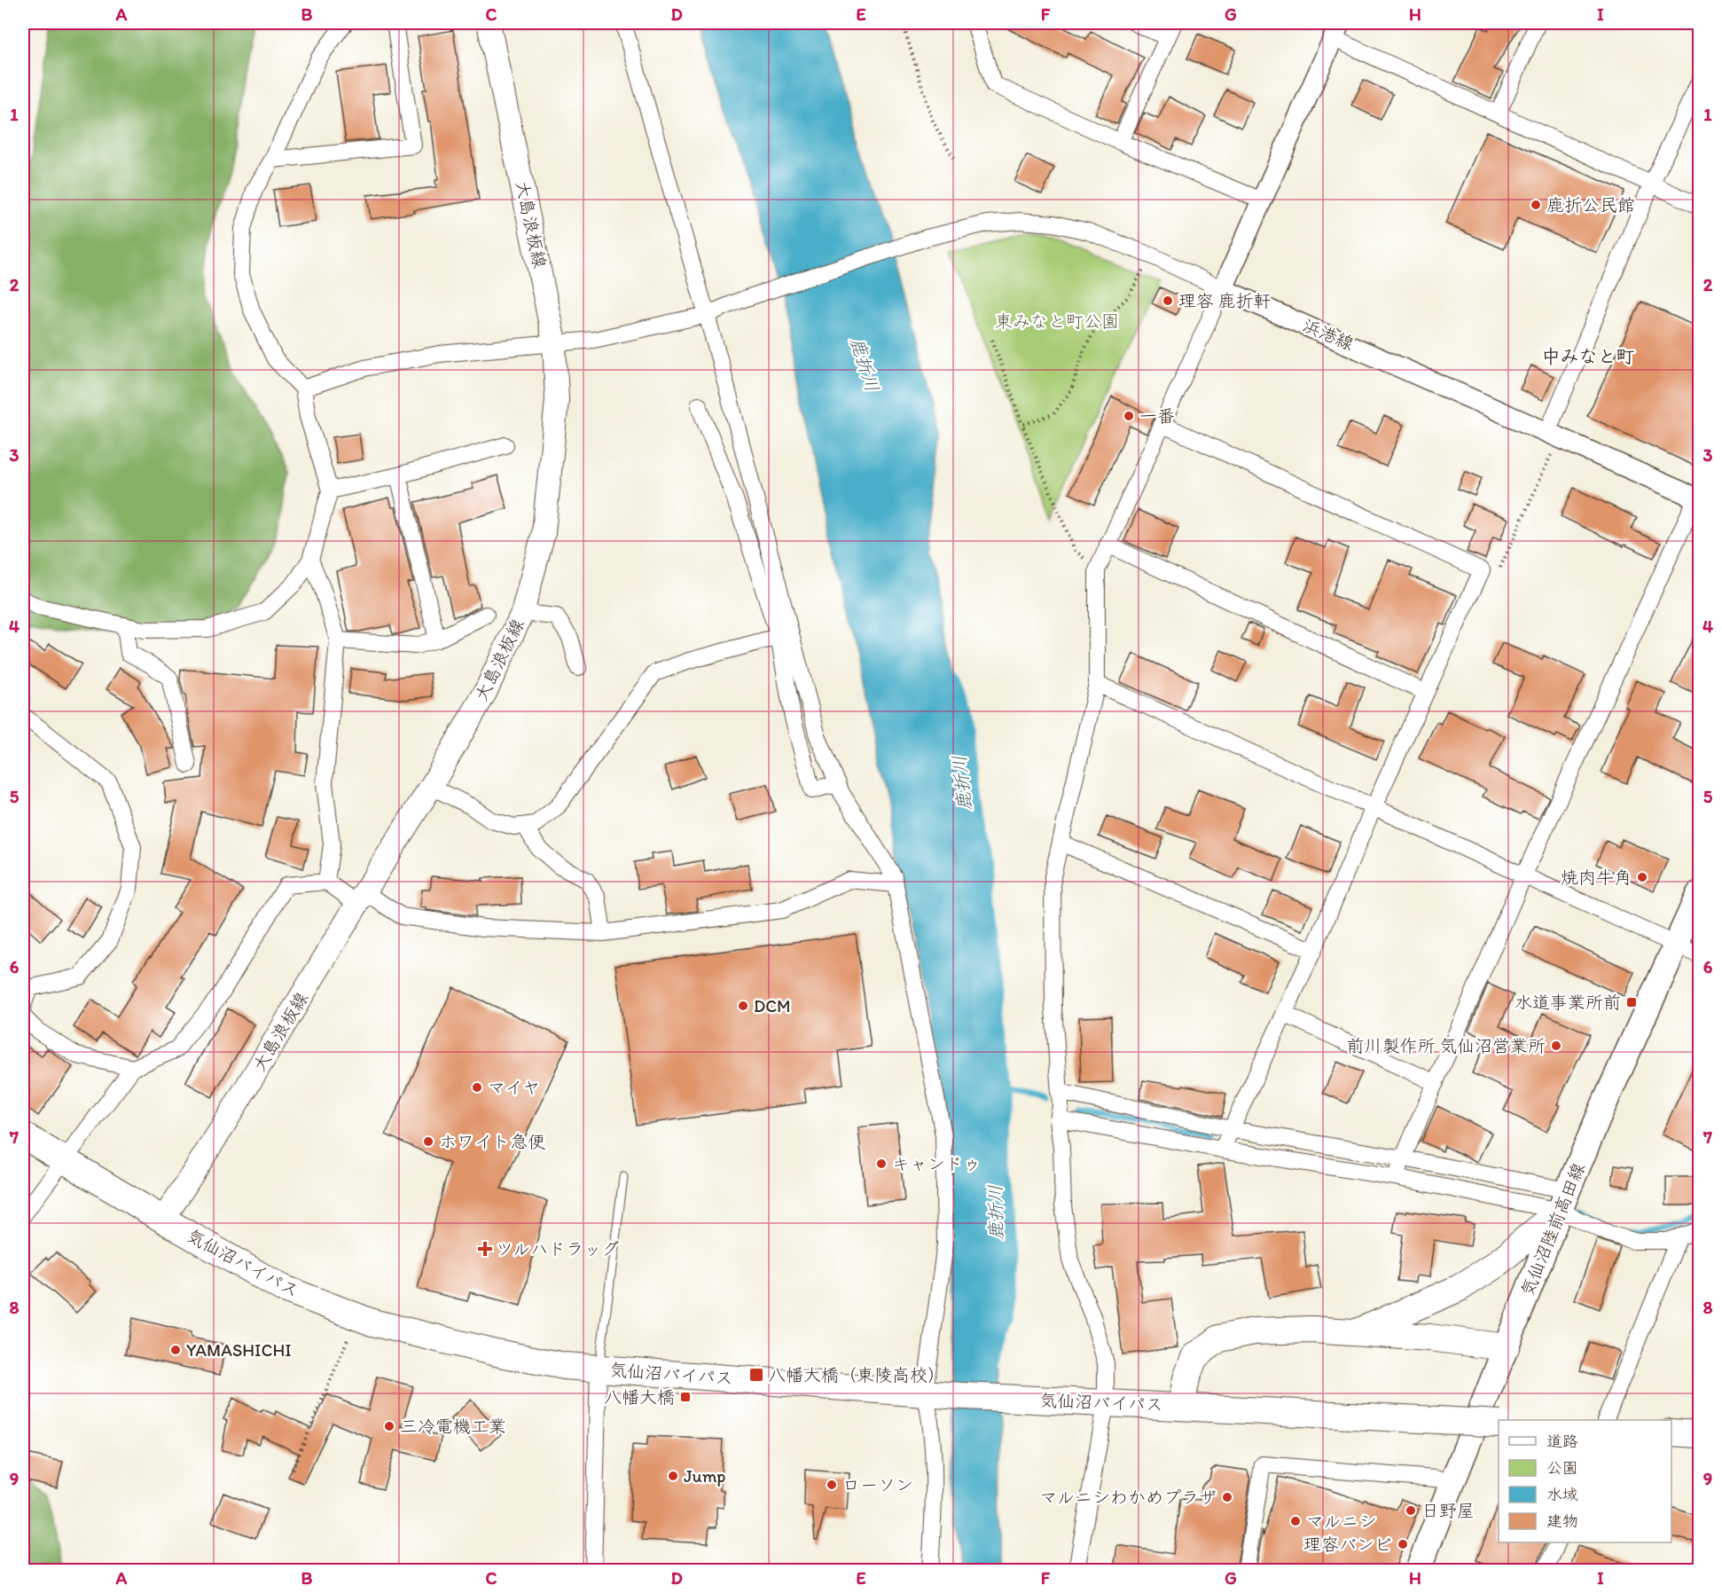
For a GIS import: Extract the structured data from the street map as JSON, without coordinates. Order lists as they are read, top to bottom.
{
  "streets": {
    "highway": ["気仙沼バイパス"],
    "main road": ["大島浪板線", "気仙沼陸前高田線"],
    "street": ["浜港線"]
  },
  "crossings": [
    ["大島浪板線", "気仙沼バイパス"]
  ],
  "districts": ["中みなと町"],
  "water": ["鹿折川"],
  "parks": ["東みなと町公園"],
  "places": {
    "other": [
      "鹿折公民館",
      "理容 鹿折軒",
      "一番",
      "焼肉牛角",
      "DCM",
      "前川製作所 気仙沼営業所",
      "マイヤ",
      "ホワイト急便",
      "キャンドゥ",
      "YAMASHICHI",
      "三冷電機工業",
      "Jump",
      "ローソン",
      "マルニシわかめプラザ",
      "日野屋",
      "マルニシ",
      "理容バンビ"
    ],
    "transit": ["水道事業所前", "八幡大橋（東陵高校）", "八幡大橋"],
    "health": ["ツルハドラッグ"]
  },
  "legend": [
    "道路",
    "公園",
    "水域",
    "建物"
  ],
  "grid": {
    "columns": [
      "A",
      "B",
      "C",
      "D",
      "E",
      "F",
      "G",
      "H",
      "I"
    ],
    "rows": [
      "1",
      "2",
      "3",
      "4",
      "5",
      "6",
      "7",
      "8",
      "9"
    ]
  }
}
